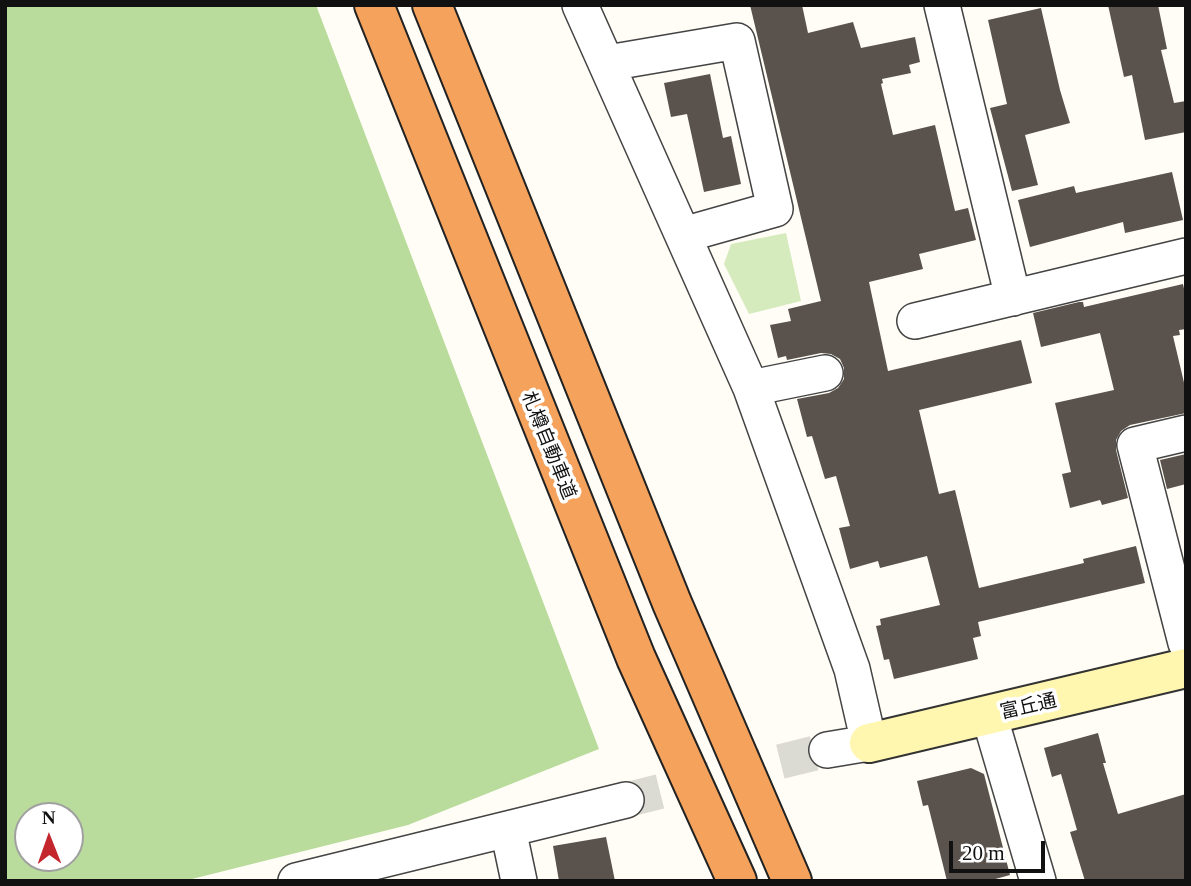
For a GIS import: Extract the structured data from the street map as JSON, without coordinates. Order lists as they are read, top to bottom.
{
  "streets": {
    "highway": ["札樽自動車道"],
    "street": ["富丘通"]
  },
  "scale_bar": "20 m",
  "north": "top"
}
